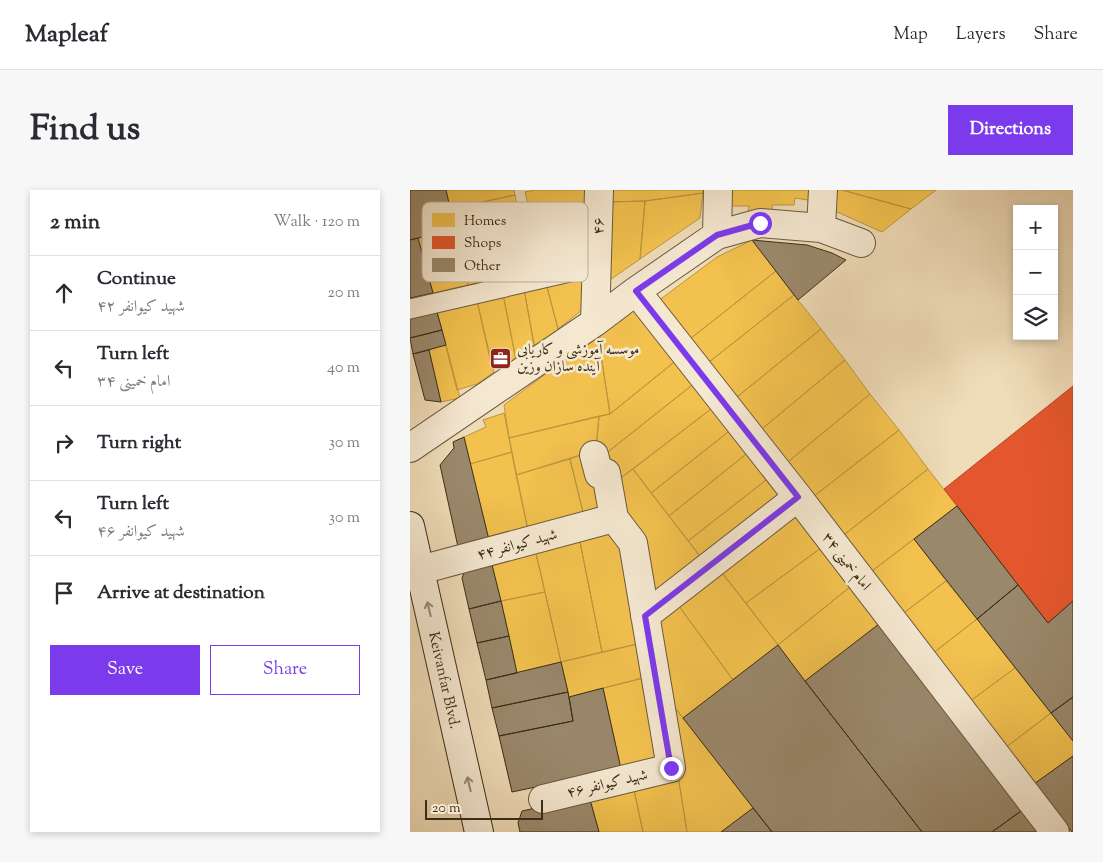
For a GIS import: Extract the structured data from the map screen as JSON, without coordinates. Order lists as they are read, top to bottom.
{
  "streets": {
    "street": [
      "۴۶",
      "شهید کیوانفر ۴۴",
      "امام خمینی ۳۴",
      "Keivanfar Blvd.",
      "شهید کیوانفر ۴۶"
    ]
  },
  "crossings": [
    ["شهید کیوانفر ۴۴", "Keivanfar Blvd."],
    ["شهید کیوانفر ۴۴", "شهید کیوانفر ۴۶"]
  ],
  "one_way": ["Keivanfar Blvd."],
  "places": {
    "office": ["موسسه آموزشی و کاریابی آینده سازان وزین"]
  },
  "legend": ["Homes", "Shops", "Other"],
  "scale_bar": "20 m",
  "page": {
    "header": "Mapleaf",
    "nav": ["Map", "Layers", "Share"],
    "title": "Find us",
    "buttons": [
      "Directions",
      ["Save", "Share"]
    ],
    "heading": ["2 min", "Walk · 120 m"],
    "map_buttons": ["+", "−"],
    "list": [
      ["Continue", "شهید کیوانفر ۴۲", "20 m"],
      ["Turn left", "امام خمینی ۳۴", "40 m"],
      ["Turn right", "30 m"],
      ["Turn left", "شهید کیوانفر ۴۶", "30 m"],
      "Arrive at destination"
    ],
    "scale": "20 m"
  }
}
